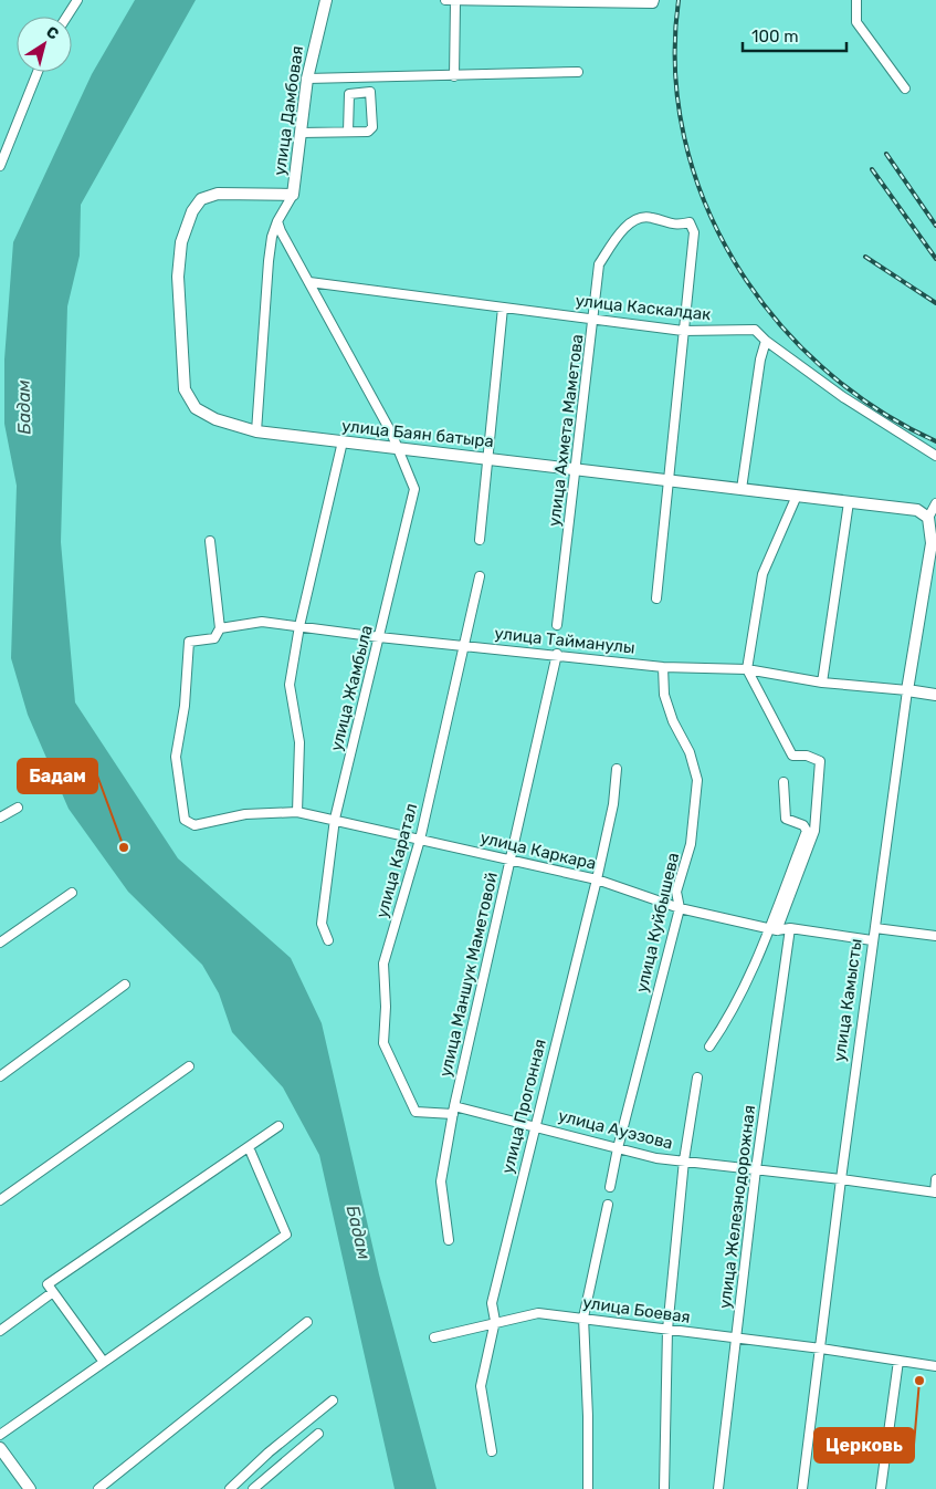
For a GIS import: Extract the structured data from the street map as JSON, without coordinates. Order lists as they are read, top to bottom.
{
  "streets": {
    "street": [
      "улица Дамбовая",
      "улица Каскалдак",
      "улица Ахмета Маметова",
      "улица Баян батыра",
      "улица Тайманулы",
      "улица Жамбыла",
      "улица Каркара",
      "улица Каратал",
      "улица Куйбышева",
      "улица Маншук Маметовой",
      "улица Камысты",
      "улица Прогонная",
      "улица Ауэзова",
      "улица Железнодорожная",
      "улица Боевая"
    ]
  },
  "crossings": [
    ["улица Дамбовая", "улица Баян батыра"],
    ["улица Каскалдак", "улица Ахмета Маметова"],
    ["улица Каскалдак", "улица Жамбыла"],
    ["улица Ахмета Маметова", "улица Баян батыра"],
    ["улица Баян батыра", "улица Жамбыла"],
    ["улица Баян батыра", "улица Камысты"],
    ["улица Тайманулы", "улица Жамбыла"],
    ["улица Тайманулы", "улица Каркара"],
    ["улица Тайманулы", "улица Каратал"],
    ["улица Тайманулы", "улица Куйбышева"],
    ["улица Тайманулы", "улица Маншук Маметовой"],
    ["улица Тайманулы", "улица Камысты"],
    ["улица Жамбыла", "улица Каркара"],
    ["улица Каркара", "улица Каратал"],
    ["улица Каркара", "улица Куйбышева"],
    ["улица Каркара", "улица Маншук Маметовой"],
    ["улица Каркара", "улица Камысты"],
    ["улица Каркара", "улица Прогонная"],
    ["улица Каркара", "улица Железнодорожная"],
    ["улица Каратал", "улица Маншук Маметовой"],
    ["улица Каратал", "улица Ауэзова"],
    ["улица Куйбышева", "улица Ауэзова"],
    ["улица Маншук Маметовой", "улица Ауэзова"],
    ["улица Камысты", "улица Ауэзова"],
    ["улица Камысты", "улица Боевая"],
    ["улица Прогонная", "улица Ауэзова"],
    ["улица Прогонная", "улица Боевая"],
    ["улица Ауэзова", "улица Железнодорожная"],
    ["улица Железнодорожная", "улица Боевая"]
  ],
  "water": ["Бадам"],
  "places": ["Бадам", "Церковь"],
  "scale_bar": "100 m",
  "north": "top right"
}
